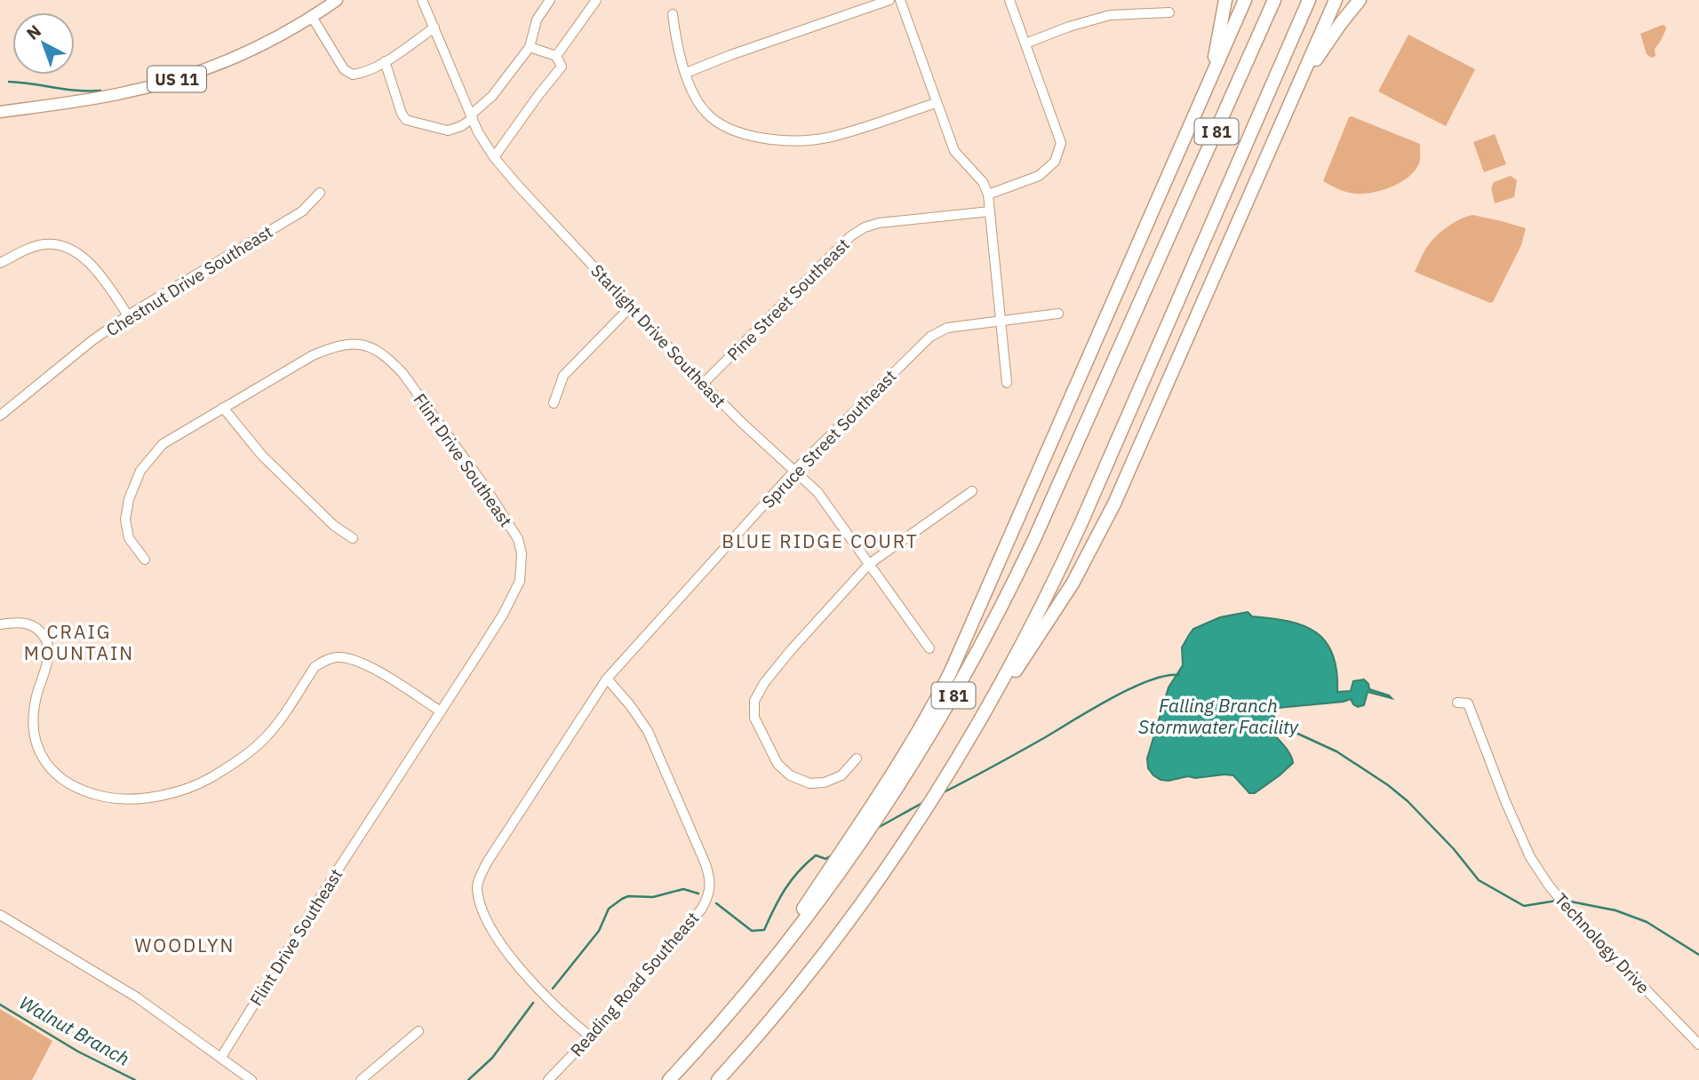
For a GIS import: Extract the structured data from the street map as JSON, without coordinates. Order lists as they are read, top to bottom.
{
  "streets": {
    "highway": ["I 81"],
    "main road": ["US 11"],
    "street": [
      "Chestnut Drive Southeast",
      "Pine Street Southeast",
      "Starlight Drive Southeast",
      "Spruce Street Southeast",
      "Flint Drive Southeast",
      "Technology Drive",
      "Reading Road Southeast"
    ]
  },
  "crossings": [
    ["Pine Street Southeast", "Starlight Drive Southeast"],
    ["Starlight Drive Southeast", "Spruce Street Southeast"],
    ["Spruce Street Southeast", "Reading Road Southeast"]
  ],
  "districts": ["BLUE RIDGE COURT", "CRAIG MOUNTAIN", "WOODLYN"],
  "water": ["Falling Branch Stormwater Facility", "Walnut Branch"],
  "north": "top left"
}
